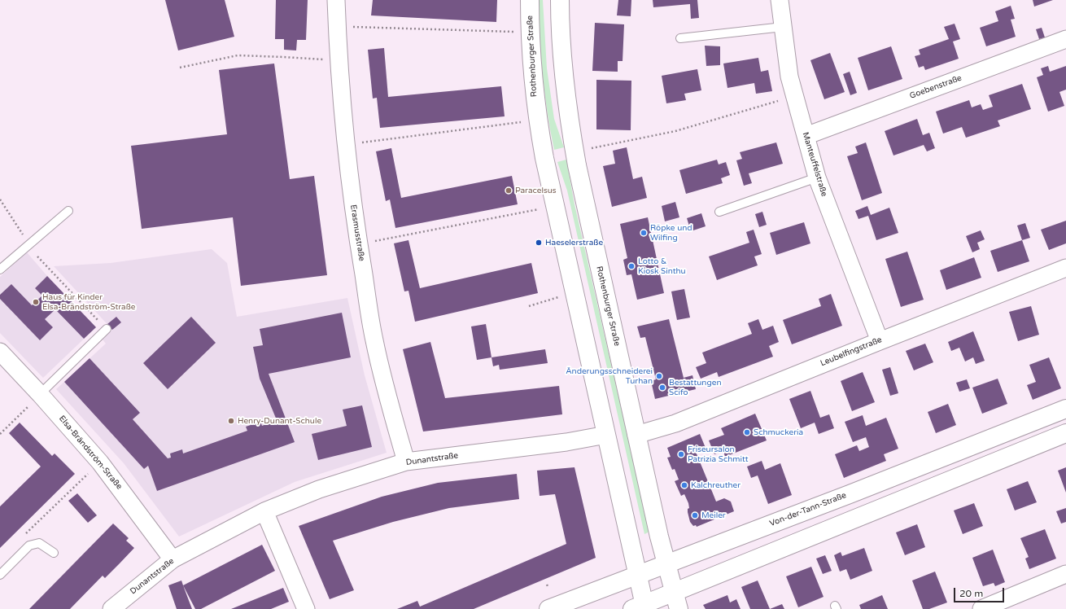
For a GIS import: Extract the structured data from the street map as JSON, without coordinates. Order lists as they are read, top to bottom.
{
  "streets": {
    "main road": ["Rothenburger Straße", "Von-der-Tann-Straße"],
    "street": [
      "Goebenstraße",
      "Manteuffelstraße",
      "Erasmusstraße",
      "Leubelfingstraße",
      "Elsa-Brändström-Straße",
      "Dunantstraße"
    ]
  },
  "crossings": [
    ["Rothenburger Straße", "Leubelfingstraße"],
    ["Rothenburger Straße", "Dunantstraße"],
    ["Rothenburger Straße", "Von-der-Tann-Straße"],
    ["Goebenstraße", "Manteuffelstraße"],
    ["Manteuffelstraße", "Leubelfingstraße"],
    ["Erasmusstraße", "Dunantstraße"],
    ["Elsa-Brändström-Straße", "Dunantstraße"]
  ],
  "places": [
    "Paracelsus",
    "Röpke und Wilfing",
    "Haeselerstraße",
    "Lotto & Kiosk Sinthu",
    "Haus für Kinder Elsa-Brändström-Straße",
    "Änderungsschneiderei Turhan",
    "Bestattungen Scifo",
    "Henry-Dunant-Schule",
    "Schmuckeria",
    "Friseursalon Patrizia Schmitt",
    "Kalchreuther",
    "Meiler"
  ],
  "scale_bar": "20 m"
}
